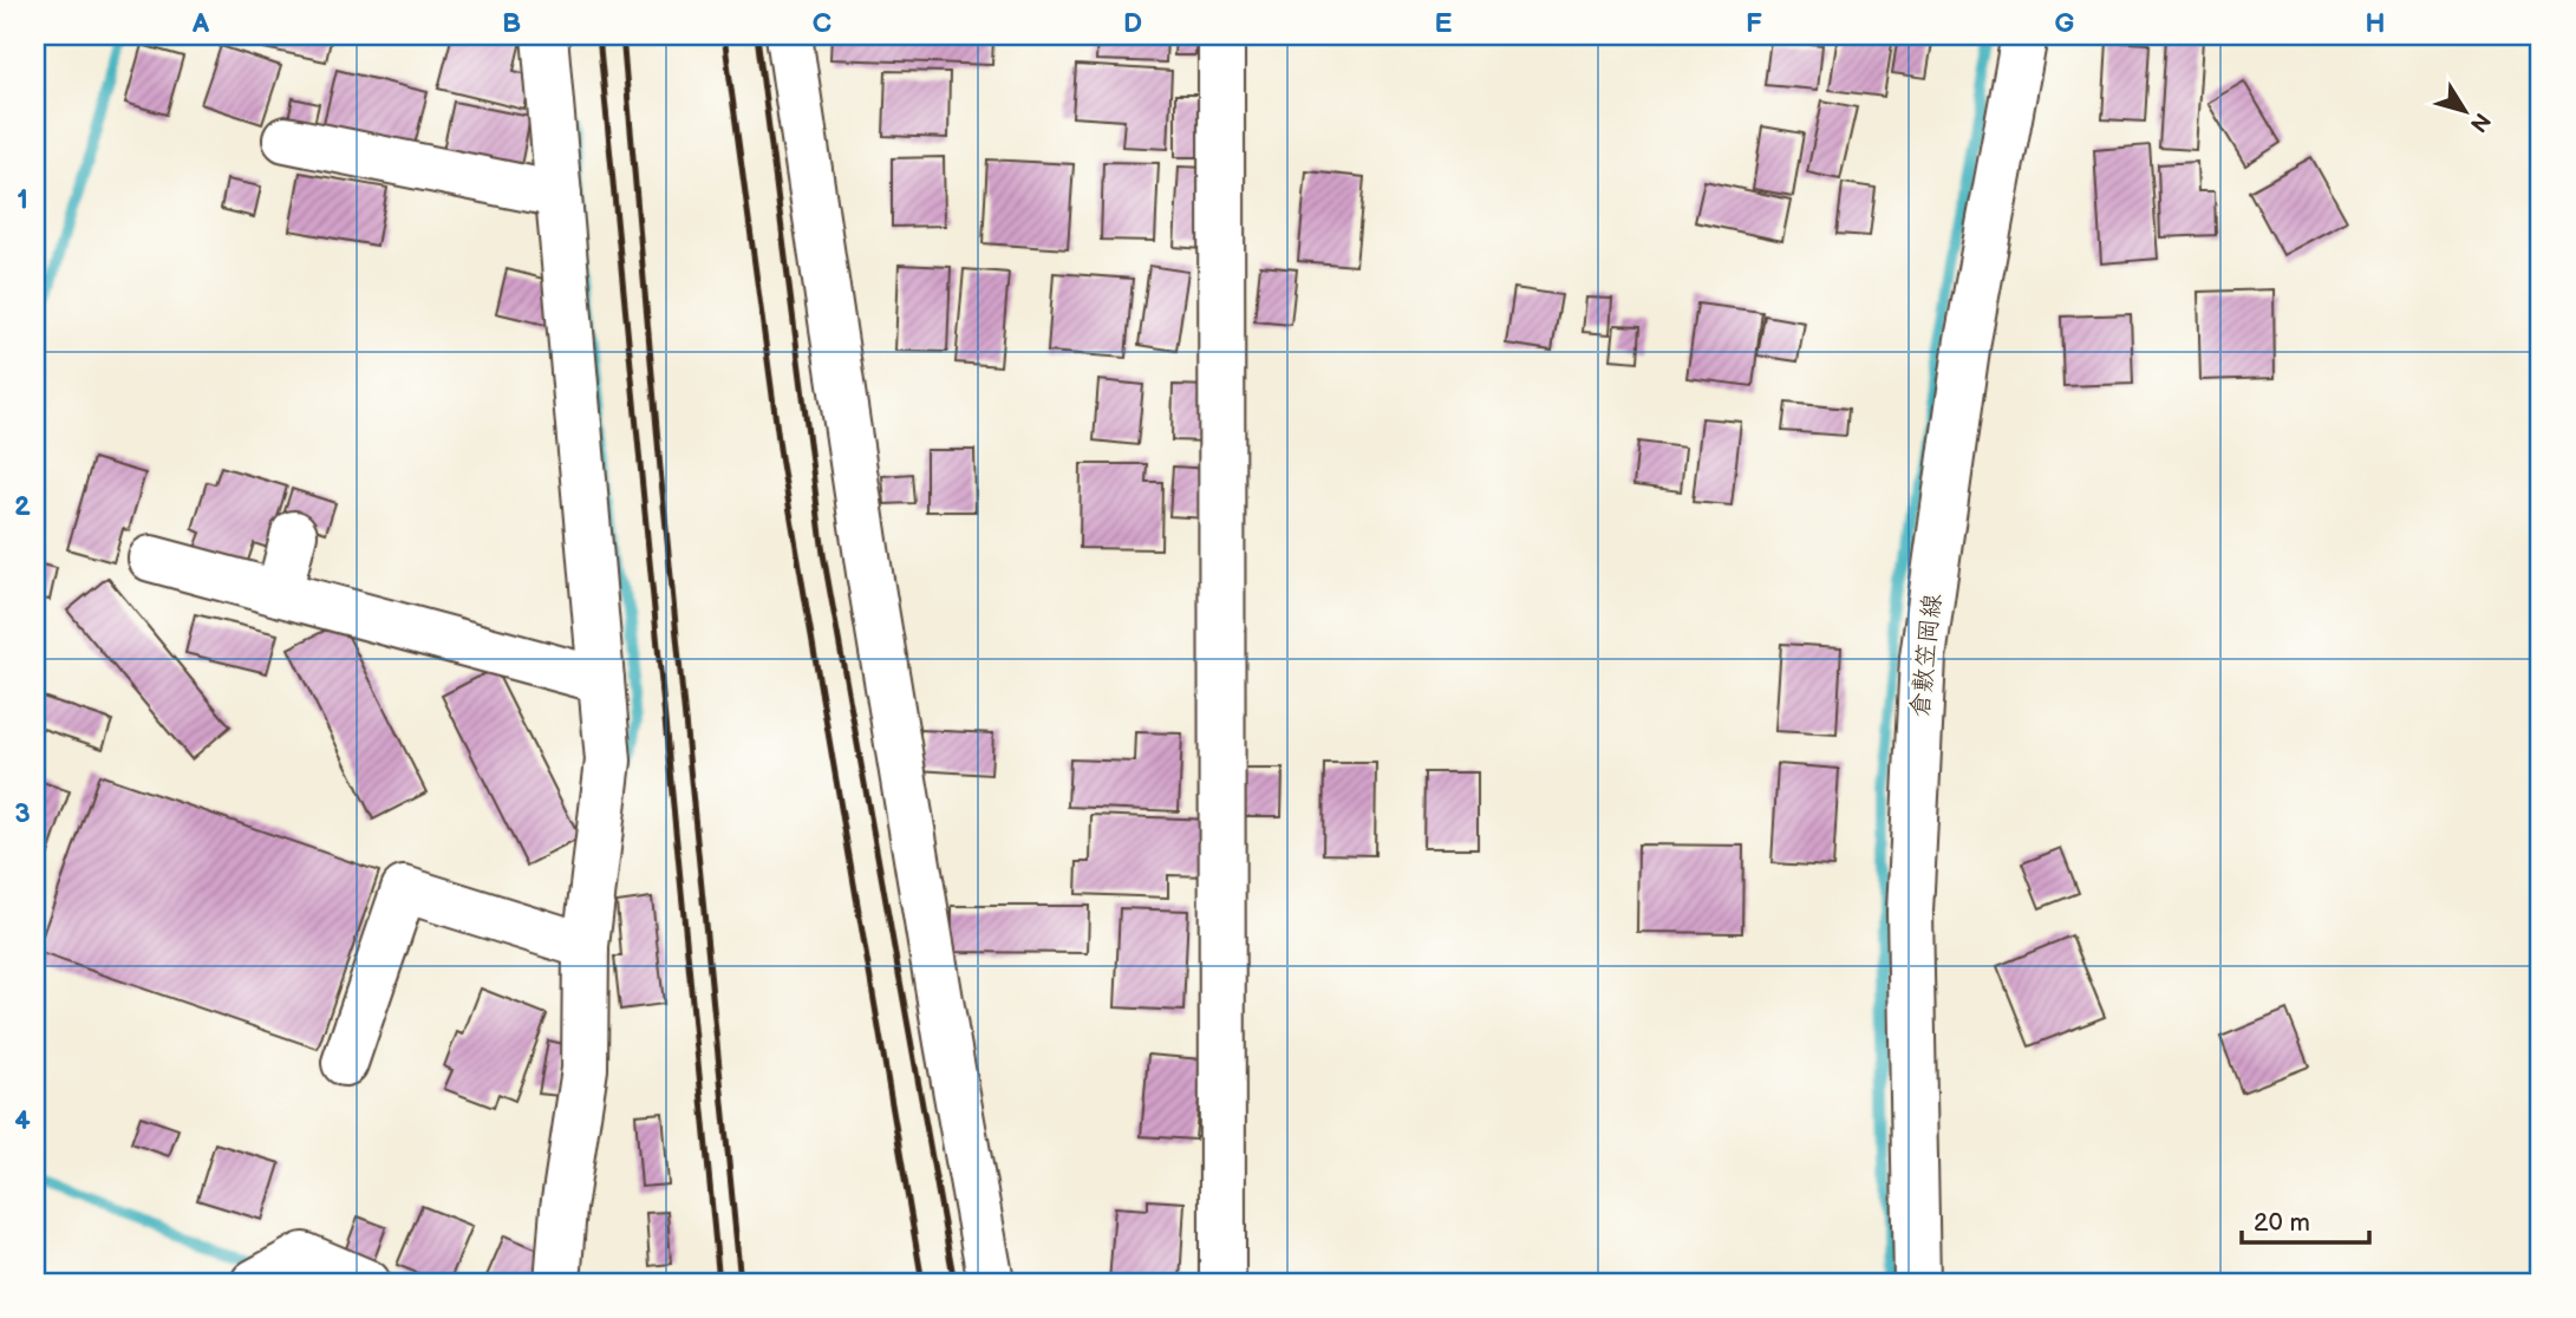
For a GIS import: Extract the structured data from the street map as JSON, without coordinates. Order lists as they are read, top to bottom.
{
  "streets": {
    "street": ["倉敷笠岡線"]
  },
  "scale_bar": "20 m",
  "north": "bottom right",
  "grid": {
    "columns": [
      "A",
      "B",
      "C",
      "D",
      "E",
      "F",
      "G",
      "H"
    ],
    "rows": [
      "1",
      "2",
      "3",
      "4"
    ]
  }
}
